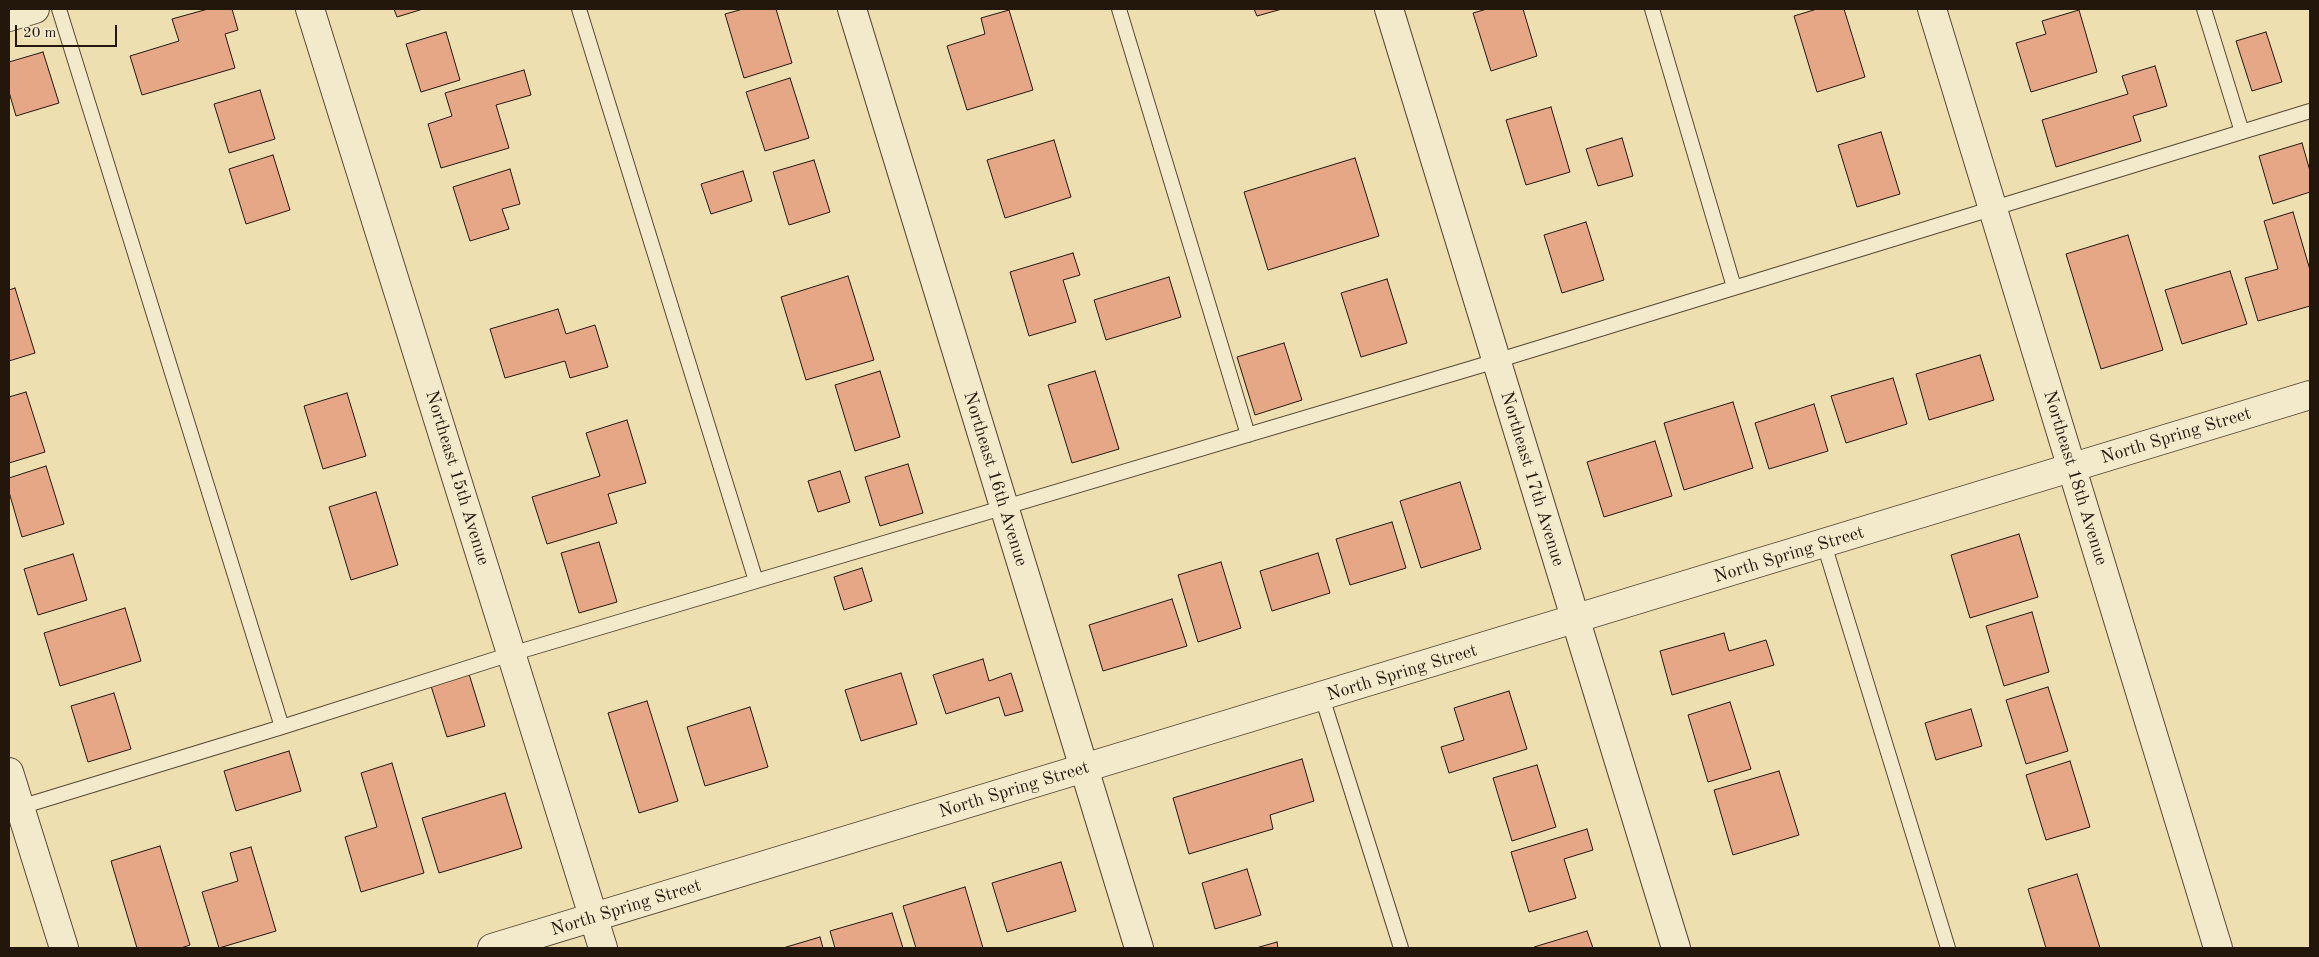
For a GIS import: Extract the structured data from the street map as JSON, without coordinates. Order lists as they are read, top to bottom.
{
  "streets": {
    "street": [
      "North Spring Street",
      "Northeast 15th Avenue",
      "Northeast 18th Avenue",
      "Northeast 16th Avenue",
      "Northeast 17th Avenue"
    ]
  },
  "crossings": [
    ["North Spring Street", "Northeast 15th Avenue"],
    ["North Spring Street", "Northeast 18th Avenue"],
    ["North Spring Street", "Northeast 16th Avenue"],
    ["North Spring Street", "Northeast 17th Avenue"]
  ],
  "scale_bar": "20 m"
}
